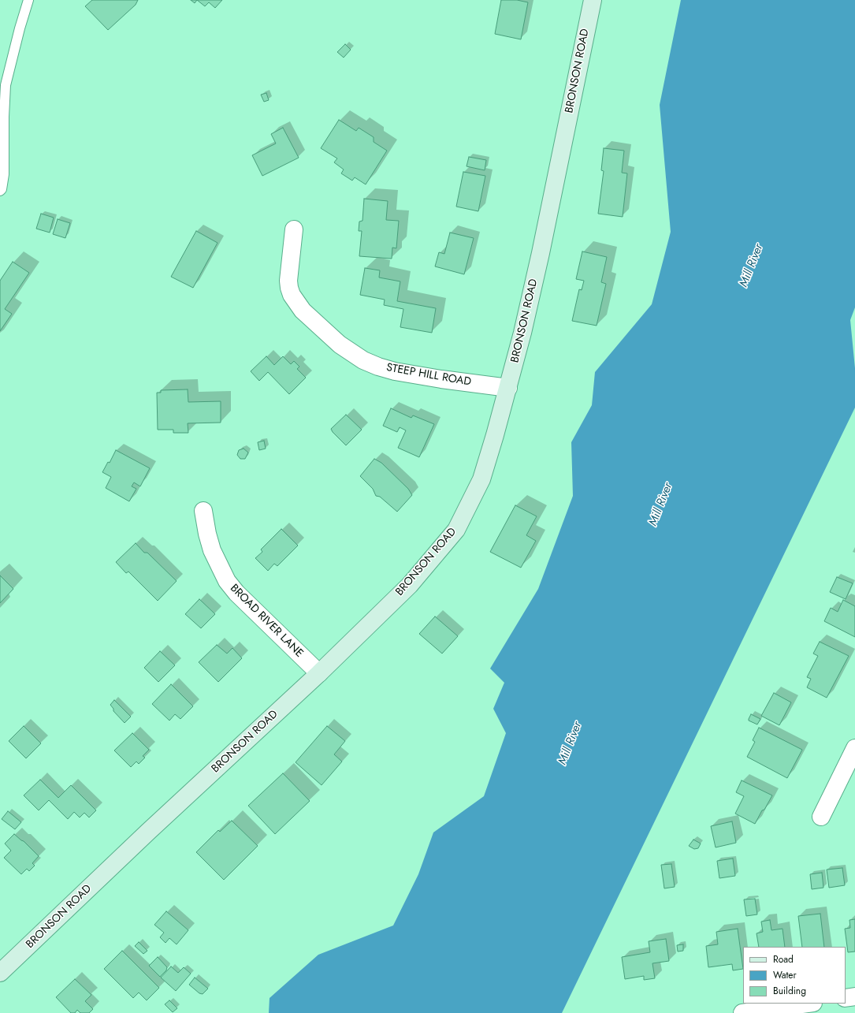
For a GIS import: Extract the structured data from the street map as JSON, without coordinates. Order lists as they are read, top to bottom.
{
  "streets": {
    "main road": ["BRONSON ROAD"],
    "street": ["STEEP HILL ROAD", "BROAD RIVER LANE"]
  },
  "crossings": [
    ["BRONSON ROAD", "STEEP HILL ROAD"],
    ["BRONSON ROAD", "BROAD RIVER LANE"]
  ],
  "water": ["Mill River"],
  "legend": ["Road", "Water", "Building"]
}
